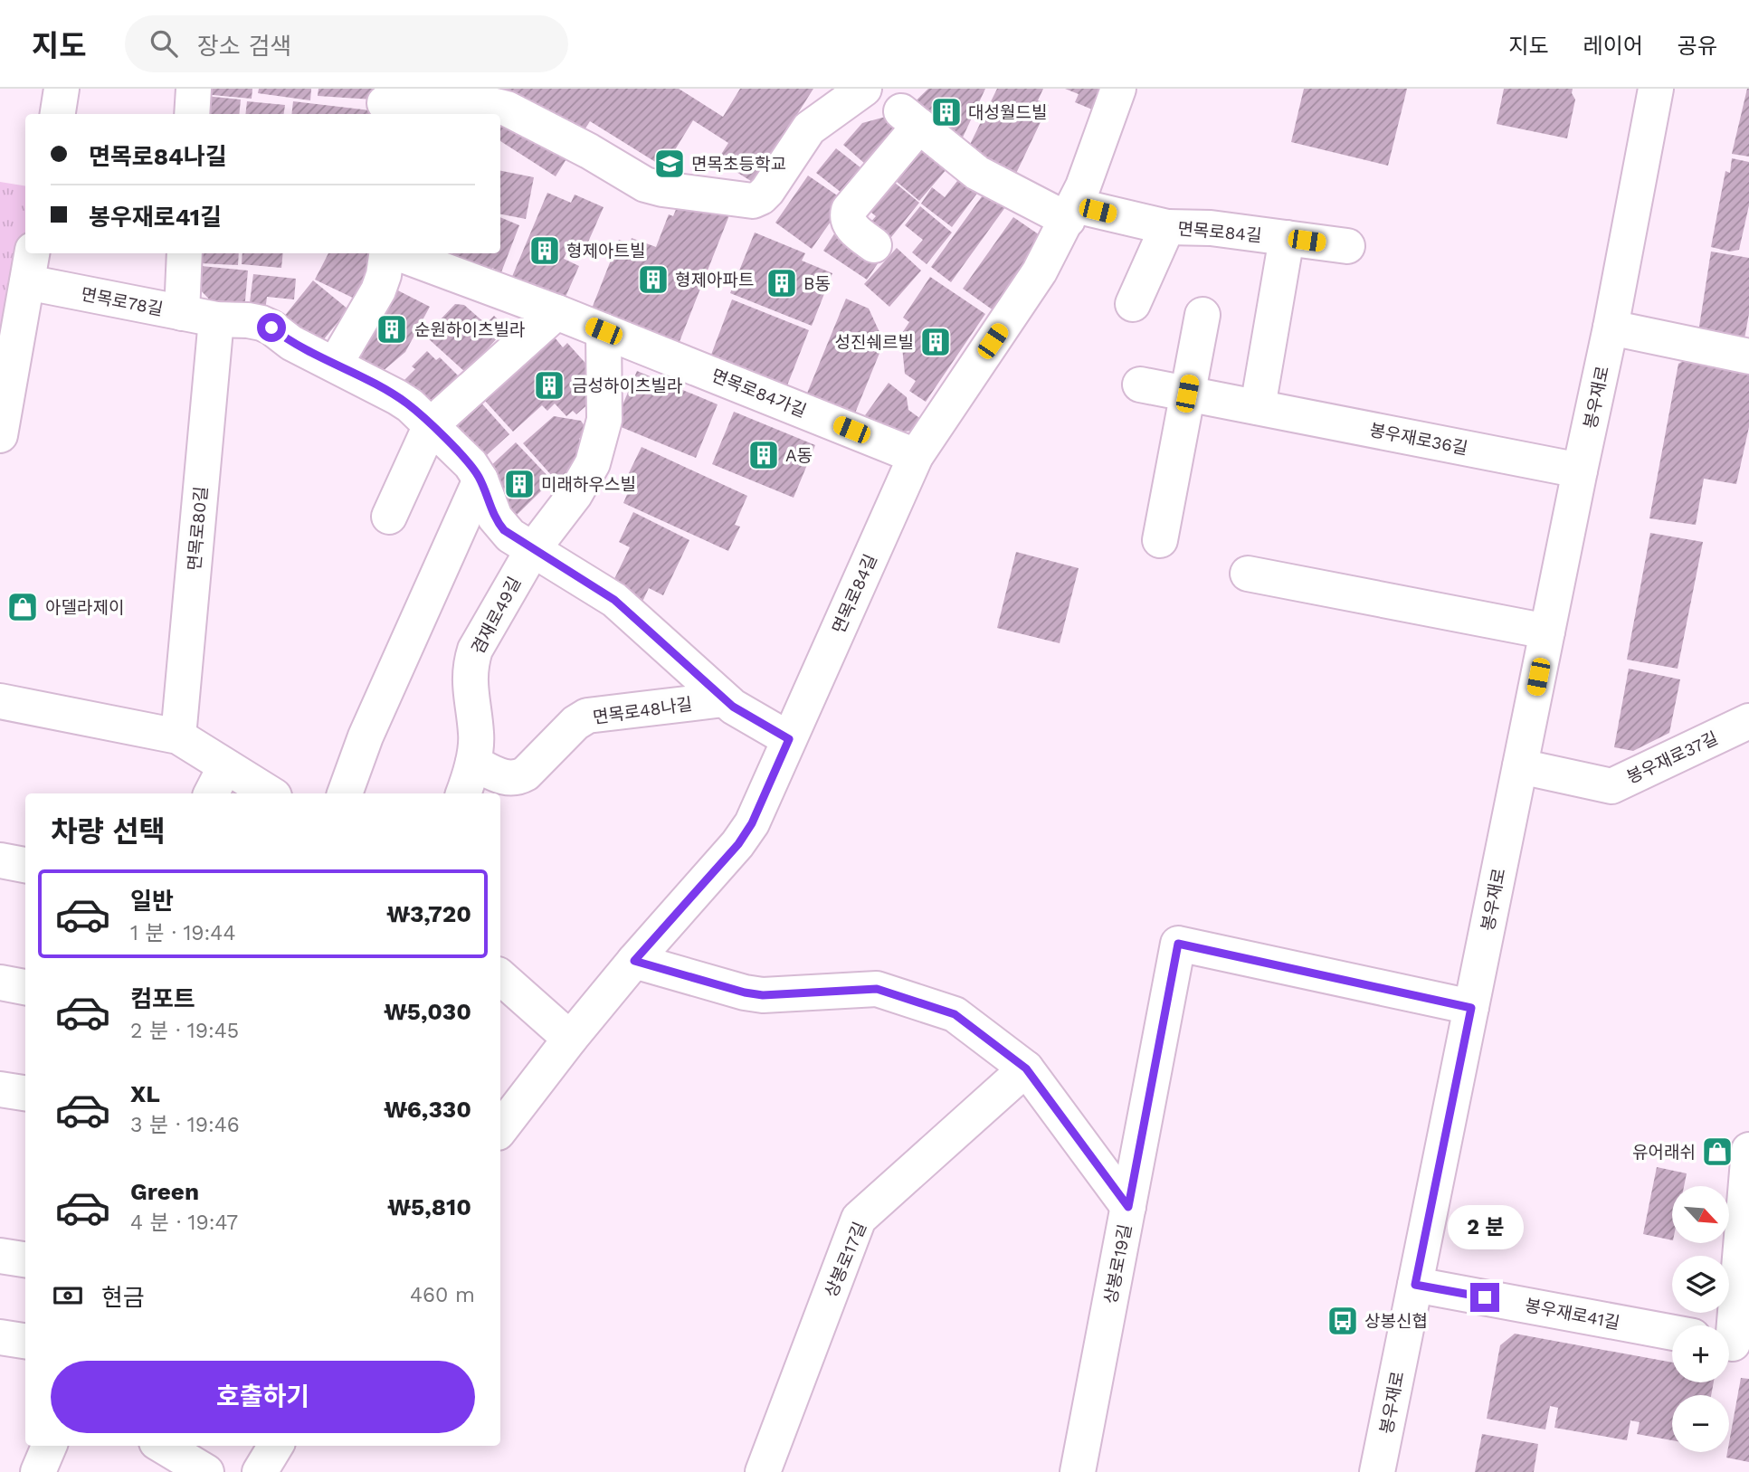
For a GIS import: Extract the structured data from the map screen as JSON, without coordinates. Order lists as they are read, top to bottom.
{
  "streets": {
    "street": [
      "면목로84길",
      "면목로78길",
      "면목로84가길",
      "봉우재로",
      "봉우재로36길",
      "면목로80길",
      "겸재로49길",
      "면목로48나길",
      "봉우재로37길",
      "상봉로17길",
      "상봉로19길",
      "봉우재로41길"
    ]
  },
  "crossings": [
    ["면목로84길", "면목로78길"],
    ["면목로84길", "면목로84가길"],
    ["면목로78길", "면목로80길"],
    ["면목로78길", "겸재로49길"],
    ["면목로78길", "면목로48나길"],
    ["봉우재로", "봉우재로36길"],
    ["봉우재로", "봉우재로37길"],
    ["봉우재로", "상봉로19길"],
    ["봉우재로", "봉우재로41길"],
    ["겸재로49길", "면목로48나길"]
  ],
  "places": {
    "building": [
      "대성월드빌",
      "형제아트빌",
      "형제아파트",
      "B동",
      "순원하이츠빌라",
      "성진쉐르빌",
      "금성하이츠빌라",
      "A동",
      "미래하우스빌"
    ],
    "school or university": ["면목초등학교"],
    "shop": ["아델라제이", "유어래쉬"],
    "bus stop": ["상봉신협"]
  },
  "north": "bottom right",
  "page": {
    "header": "지도",
    "search": "장소 검색",
    "nav": ["지도", "레이어", "공유"],
    "banner": ["면목로84나길", "봉우재로41길"],
    "heading": "차량 선택",
    "list": [
      {
        "name": "일반",
        "note": "1 분 · 19:44",
        "value": "₩3,720"
      },
      {
        "name": "컴포트",
        "note": "2 분 · 19:45",
        "value": "₩5,030"
      },
      {
        "name": "XL",
        "note": "3 분 · 19:46",
        "value": "₩6,330"
      },
      {
        "name": "Green",
        "note": "4 분 · 19:47",
        "value": "₩5,810"
      }
    ],
    "map_buttons": ["+", "−"],
    "bubble": "2 분",
    "pay": ["현금", "460 m"],
    "buttons": "호출하기"
  }
}
